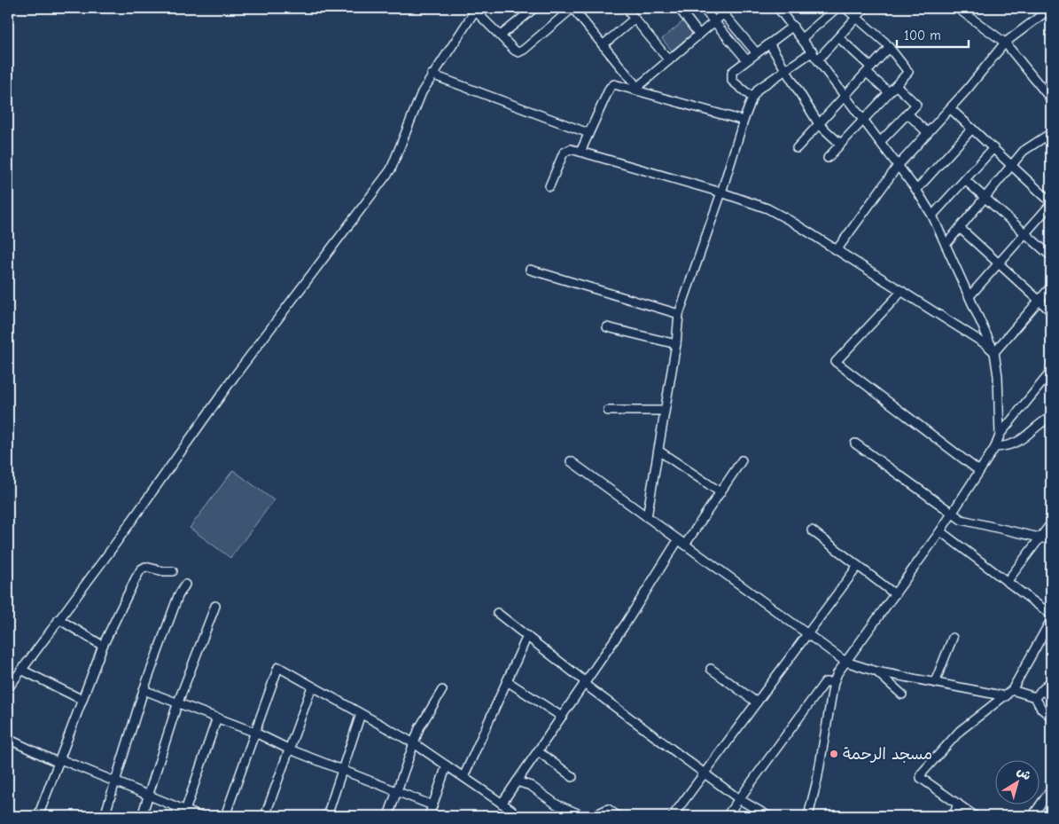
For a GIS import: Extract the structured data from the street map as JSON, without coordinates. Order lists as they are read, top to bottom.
{
  "places": ["مسجد الرحمة"],
  "scale_bar": "100 m",
  "north": "top right"
}
